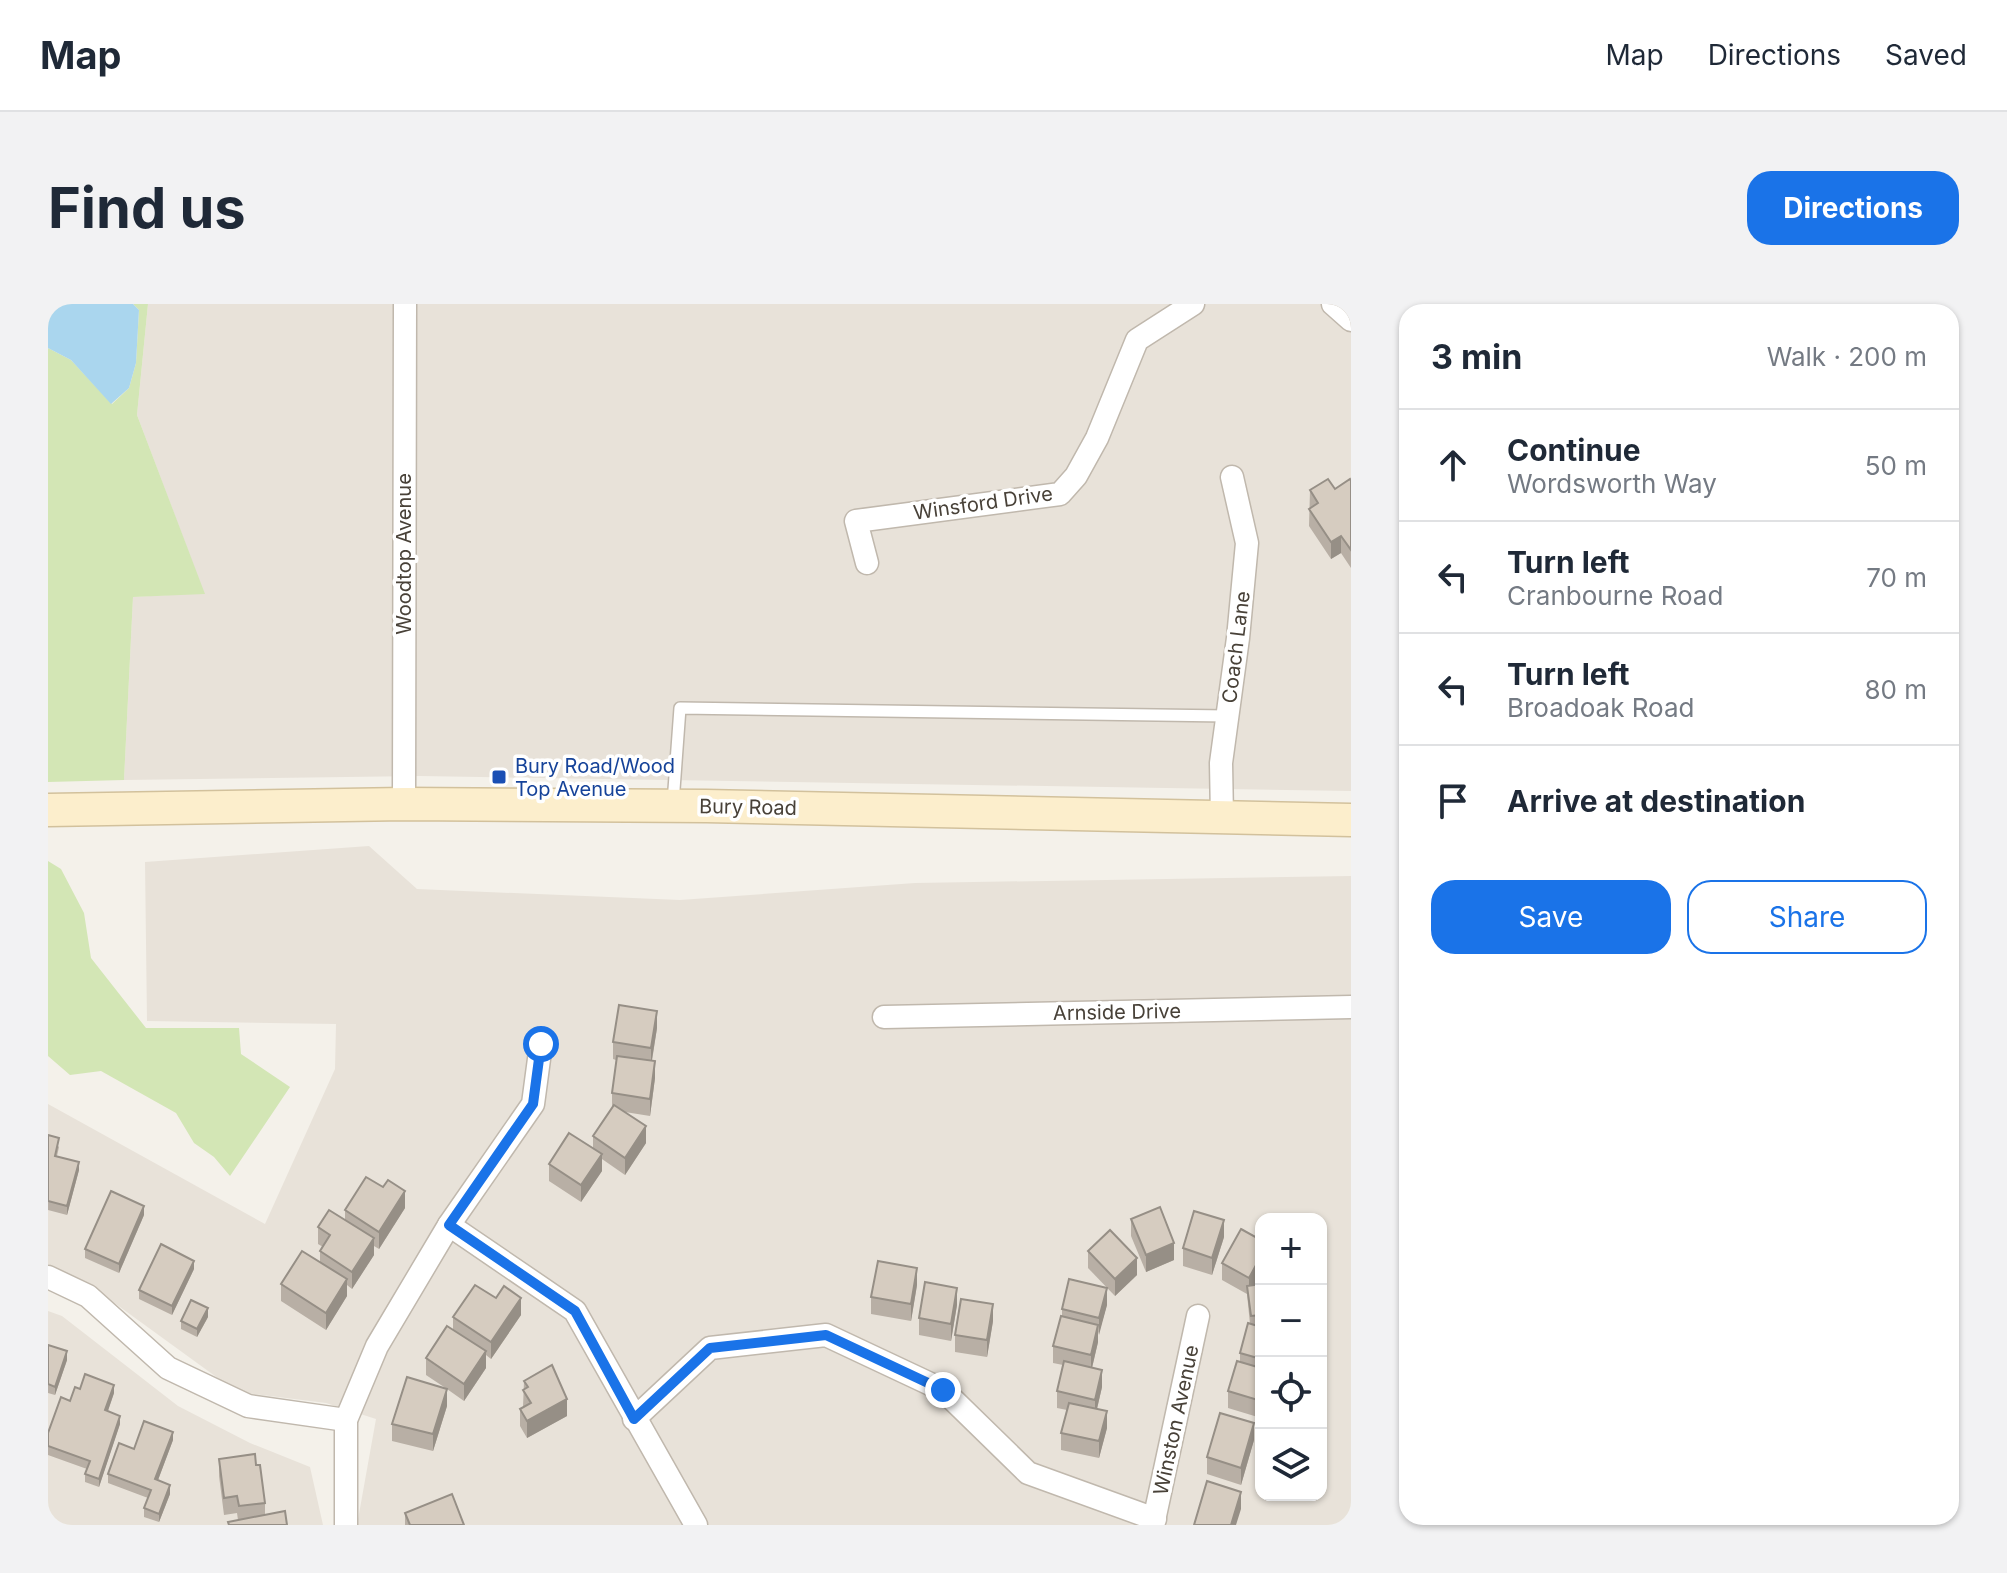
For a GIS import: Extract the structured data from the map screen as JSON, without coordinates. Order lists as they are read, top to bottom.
{
  "streets": {
    "main road": ["Bury Road"],
    "street": [
      "Winsford Drive",
      "Woodtop Avenue",
      "Coach Lane",
      "Arnside Drive",
      "Winston Avenue"
    ]
  },
  "crossings": [
    ["Woodtop Avenue", "Bury Road"],
    ["Coach Lane", "Bury Road"]
  ],
  "places": {
    "transit": ["Bury Road/Wood Top Avenue"]
  },
  "page": {
    "header": "Map",
    "nav": ["Map", "Directions", "Saved"],
    "buttons": [
      "Directions",
      ["Save", "Share"]
    ],
    "title": "Find us",
    "heading": ["3 min", "Walk · 200 m"],
    "list": [
      ["Continue", "Wordsworth Way", "50 m"],
      ["Turn left", "Cranbourne Road", "70 m"],
      ["Turn left", "Broadoak Road", "80 m"],
      "Arrive at destination"
    ],
    "map_buttons": ["+", "−"]
  }
}
